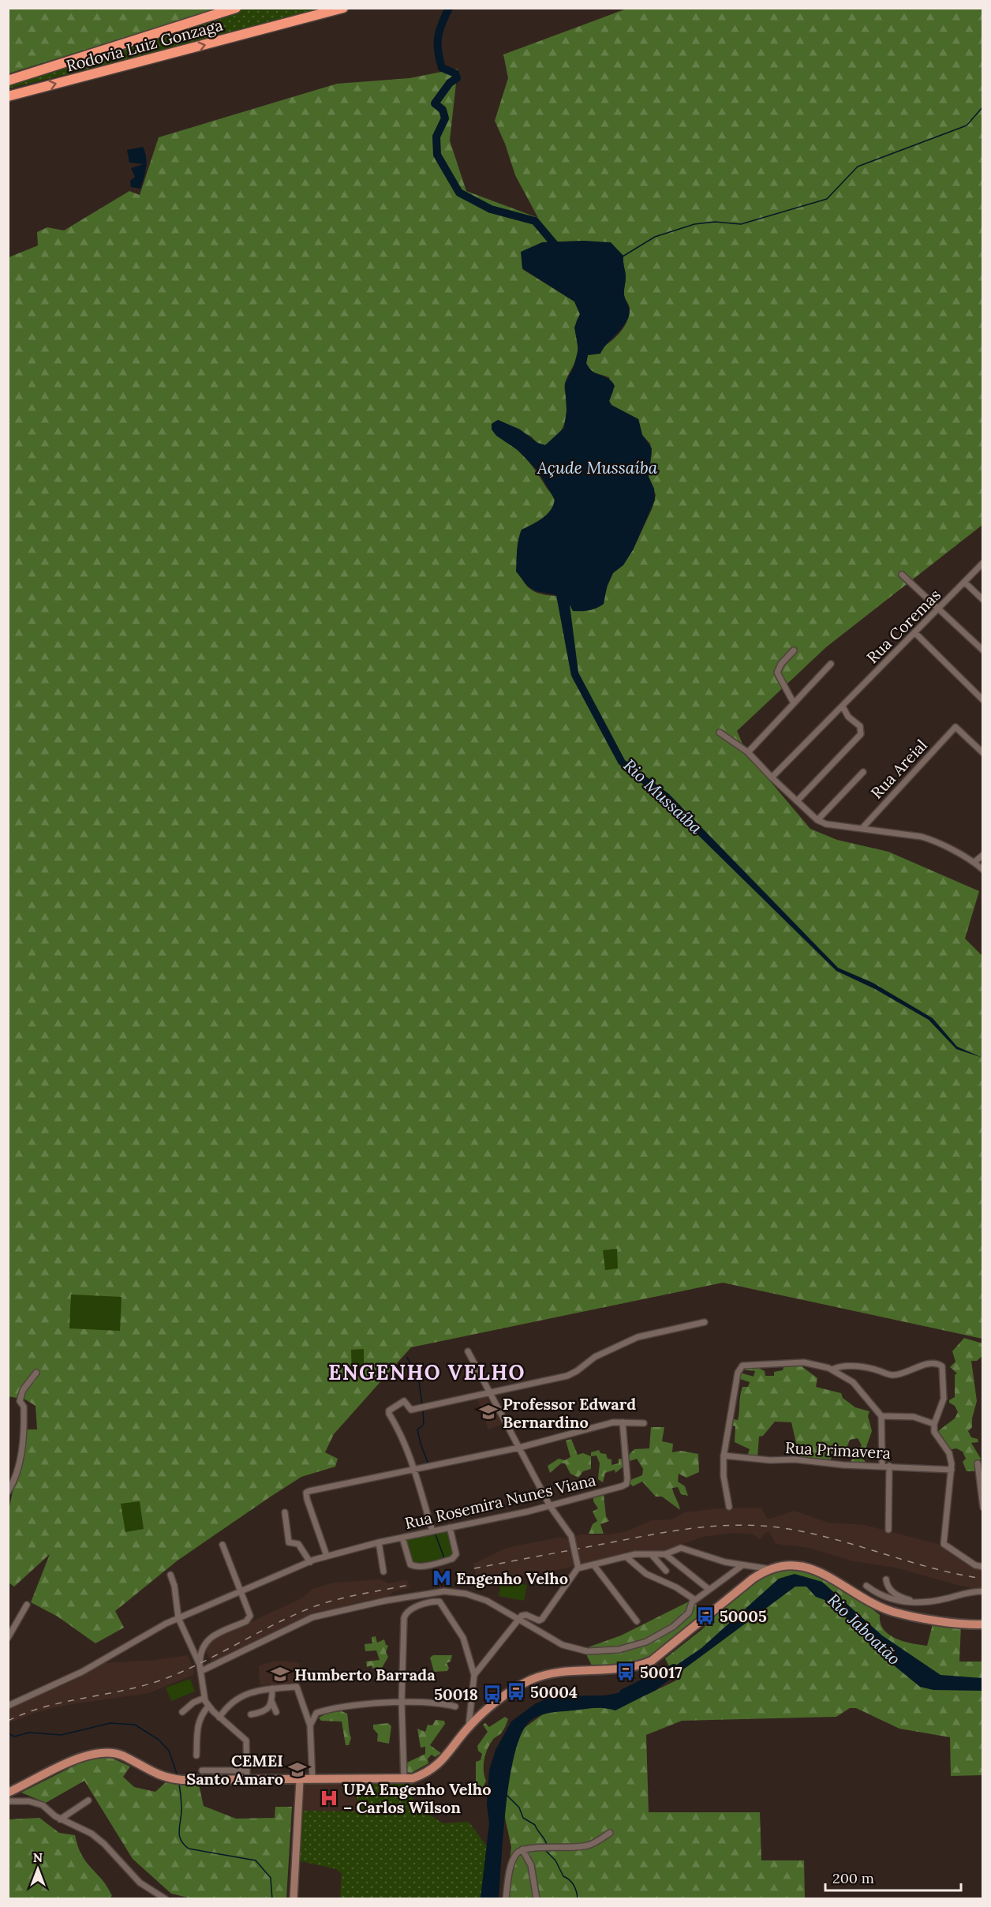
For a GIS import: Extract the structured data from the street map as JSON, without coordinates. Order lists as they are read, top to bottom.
{
  "streets": {
    "highway": ["Rodovia Luiz Gonzaga"],
    "street": [
      "Rua Coremas",
      "Rua Areial",
      "Rua Primavera",
      "Rua Rosemira Nunes Viana"
    ]
  },
  "districts": ["ENGENHO VELHO"],
  "water": ["Açude Mussaíba", "Rio Mussaíba", "Rio Jaboatão"],
  "places": {
    "school or university": ["Professor Edward Bernardino", "Humberto Barrada", "CEMEI Santo Amaro"],
    "metro station": ["Engenho Velho"],
    "bus stop": [
      "50005",
      "50017",
      "50004",
      "50018"
    ],
    "hospital": ["UPA Engenho Velho – Carlos Wilson"]
  },
  "scale_bar": "200 m",
  "north": "top"
}
